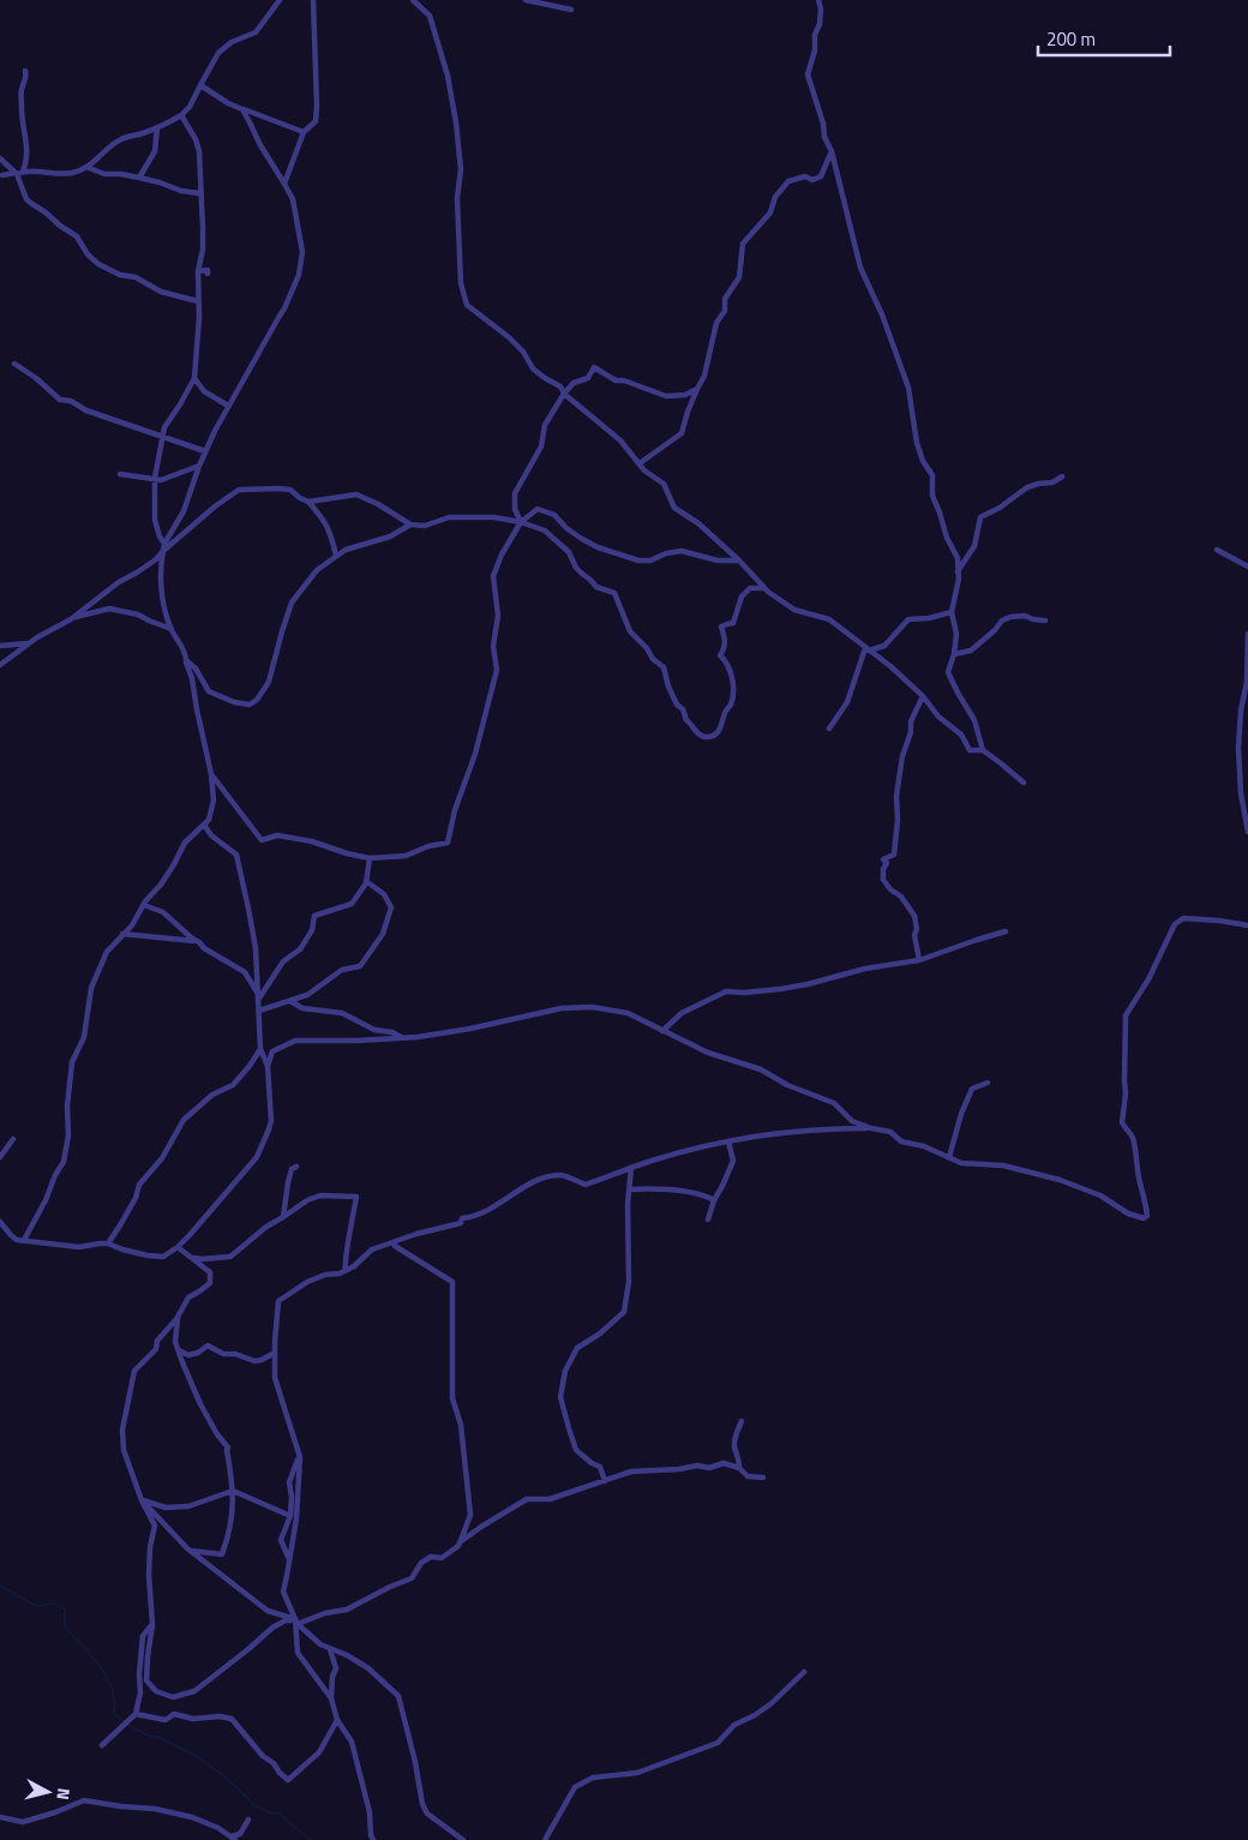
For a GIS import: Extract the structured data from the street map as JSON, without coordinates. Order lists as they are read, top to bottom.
{
  "scale_bar": "200 m",
  "north": "right"
}
